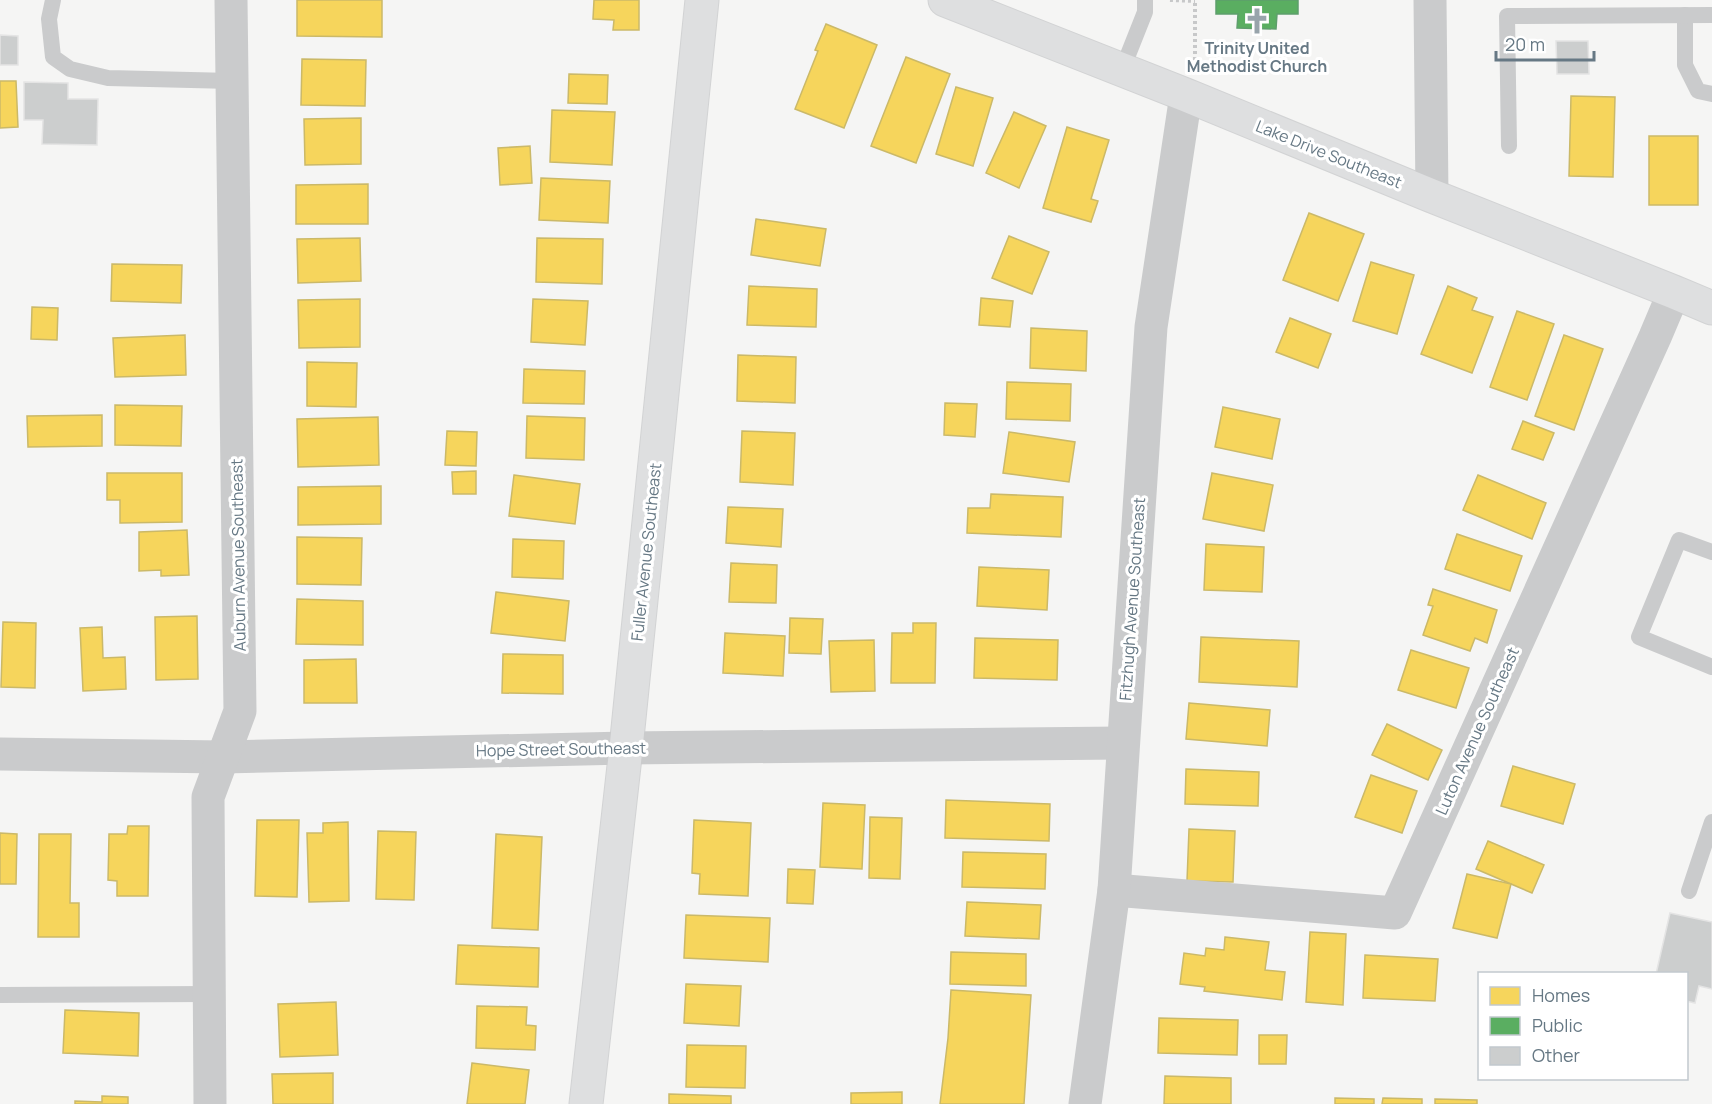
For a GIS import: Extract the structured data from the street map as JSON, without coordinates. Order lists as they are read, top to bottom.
{
  "streets": {
    "main road": ["Lake Drive Southeast", "Fuller Avenue Southeast"],
    "street": [
      "Auburn Avenue Southeast",
      "Fitzhugh Avenue Southeast",
      "Luton Avenue Southeast",
      "Hope Street Southeast"
    ]
  },
  "crossings": [
    ["Lake Drive Southeast", "Fitzhugh Avenue Southeast"],
    ["Lake Drive Southeast", "Luton Avenue Southeast"],
    ["Fuller Avenue Southeast", "Hope Street Southeast"],
    ["Auburn Avenue Southeast", "Hope Street Southeast"],
    ["Fitzhugh Avenue Southeast", "Luton Avenue Southeast"],
    ["Fitzhugh Avenue Southeast", "Hope Street Southeast"]
  ],
  "places": {
    "church": ["Trinity United Methodist Church"]
  },
  "legend": ["Homes", "Public", "Other"],
  "scale_bar": "20 m"
}
